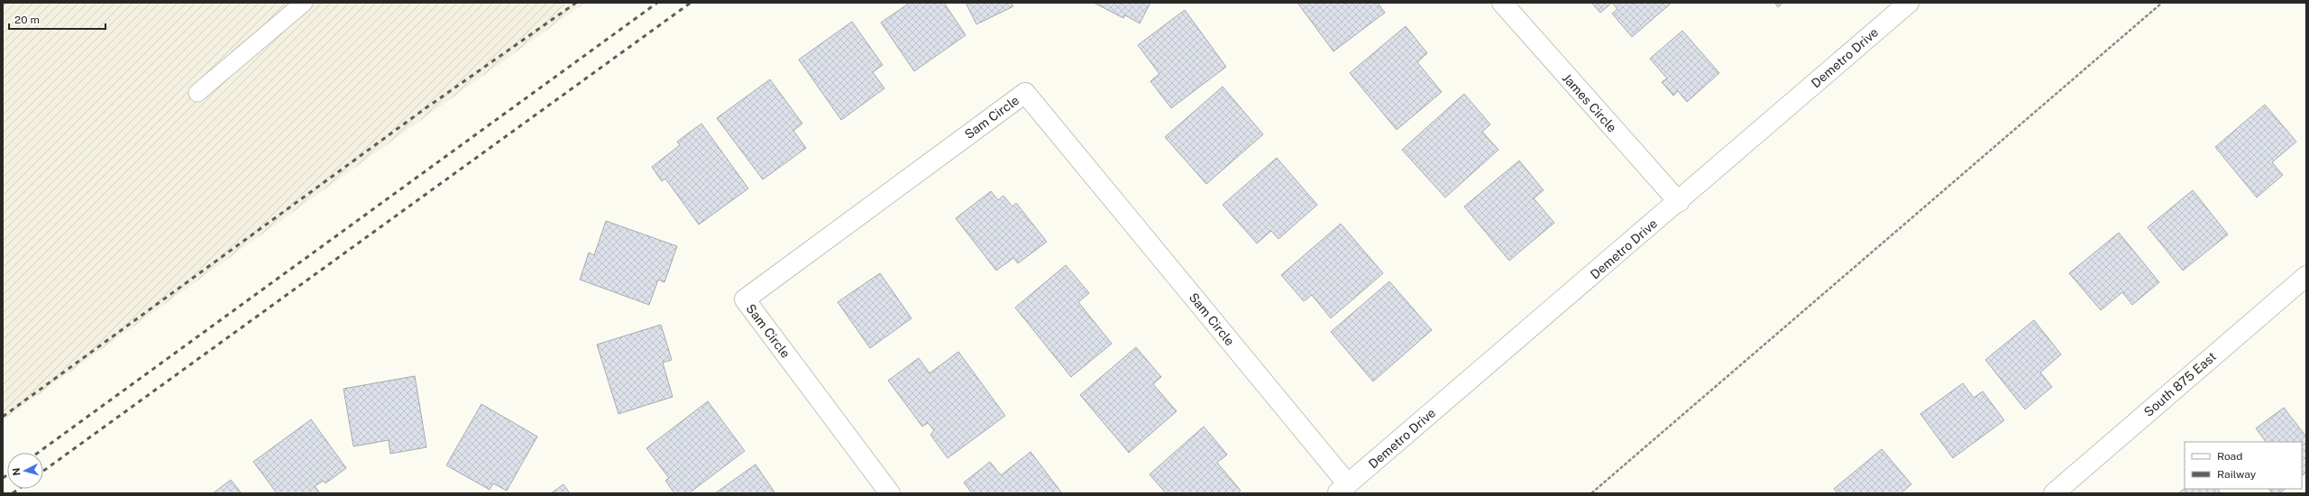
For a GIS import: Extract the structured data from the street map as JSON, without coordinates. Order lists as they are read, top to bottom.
{
  "streets": {
    "street": [
      "Demetro Drive",
      "James Circle",
      "Sam Circle",
      "South 875 East"
    ]
  },
  "crossings": [
    ["Demetro Drive", "James Circle"],
    ["Demetro Drive", "Sam Circle"]
  ],
  "legend": ["Road", "Railway"],
  "scale_bar": "20 m",
  "north": "left"
}
